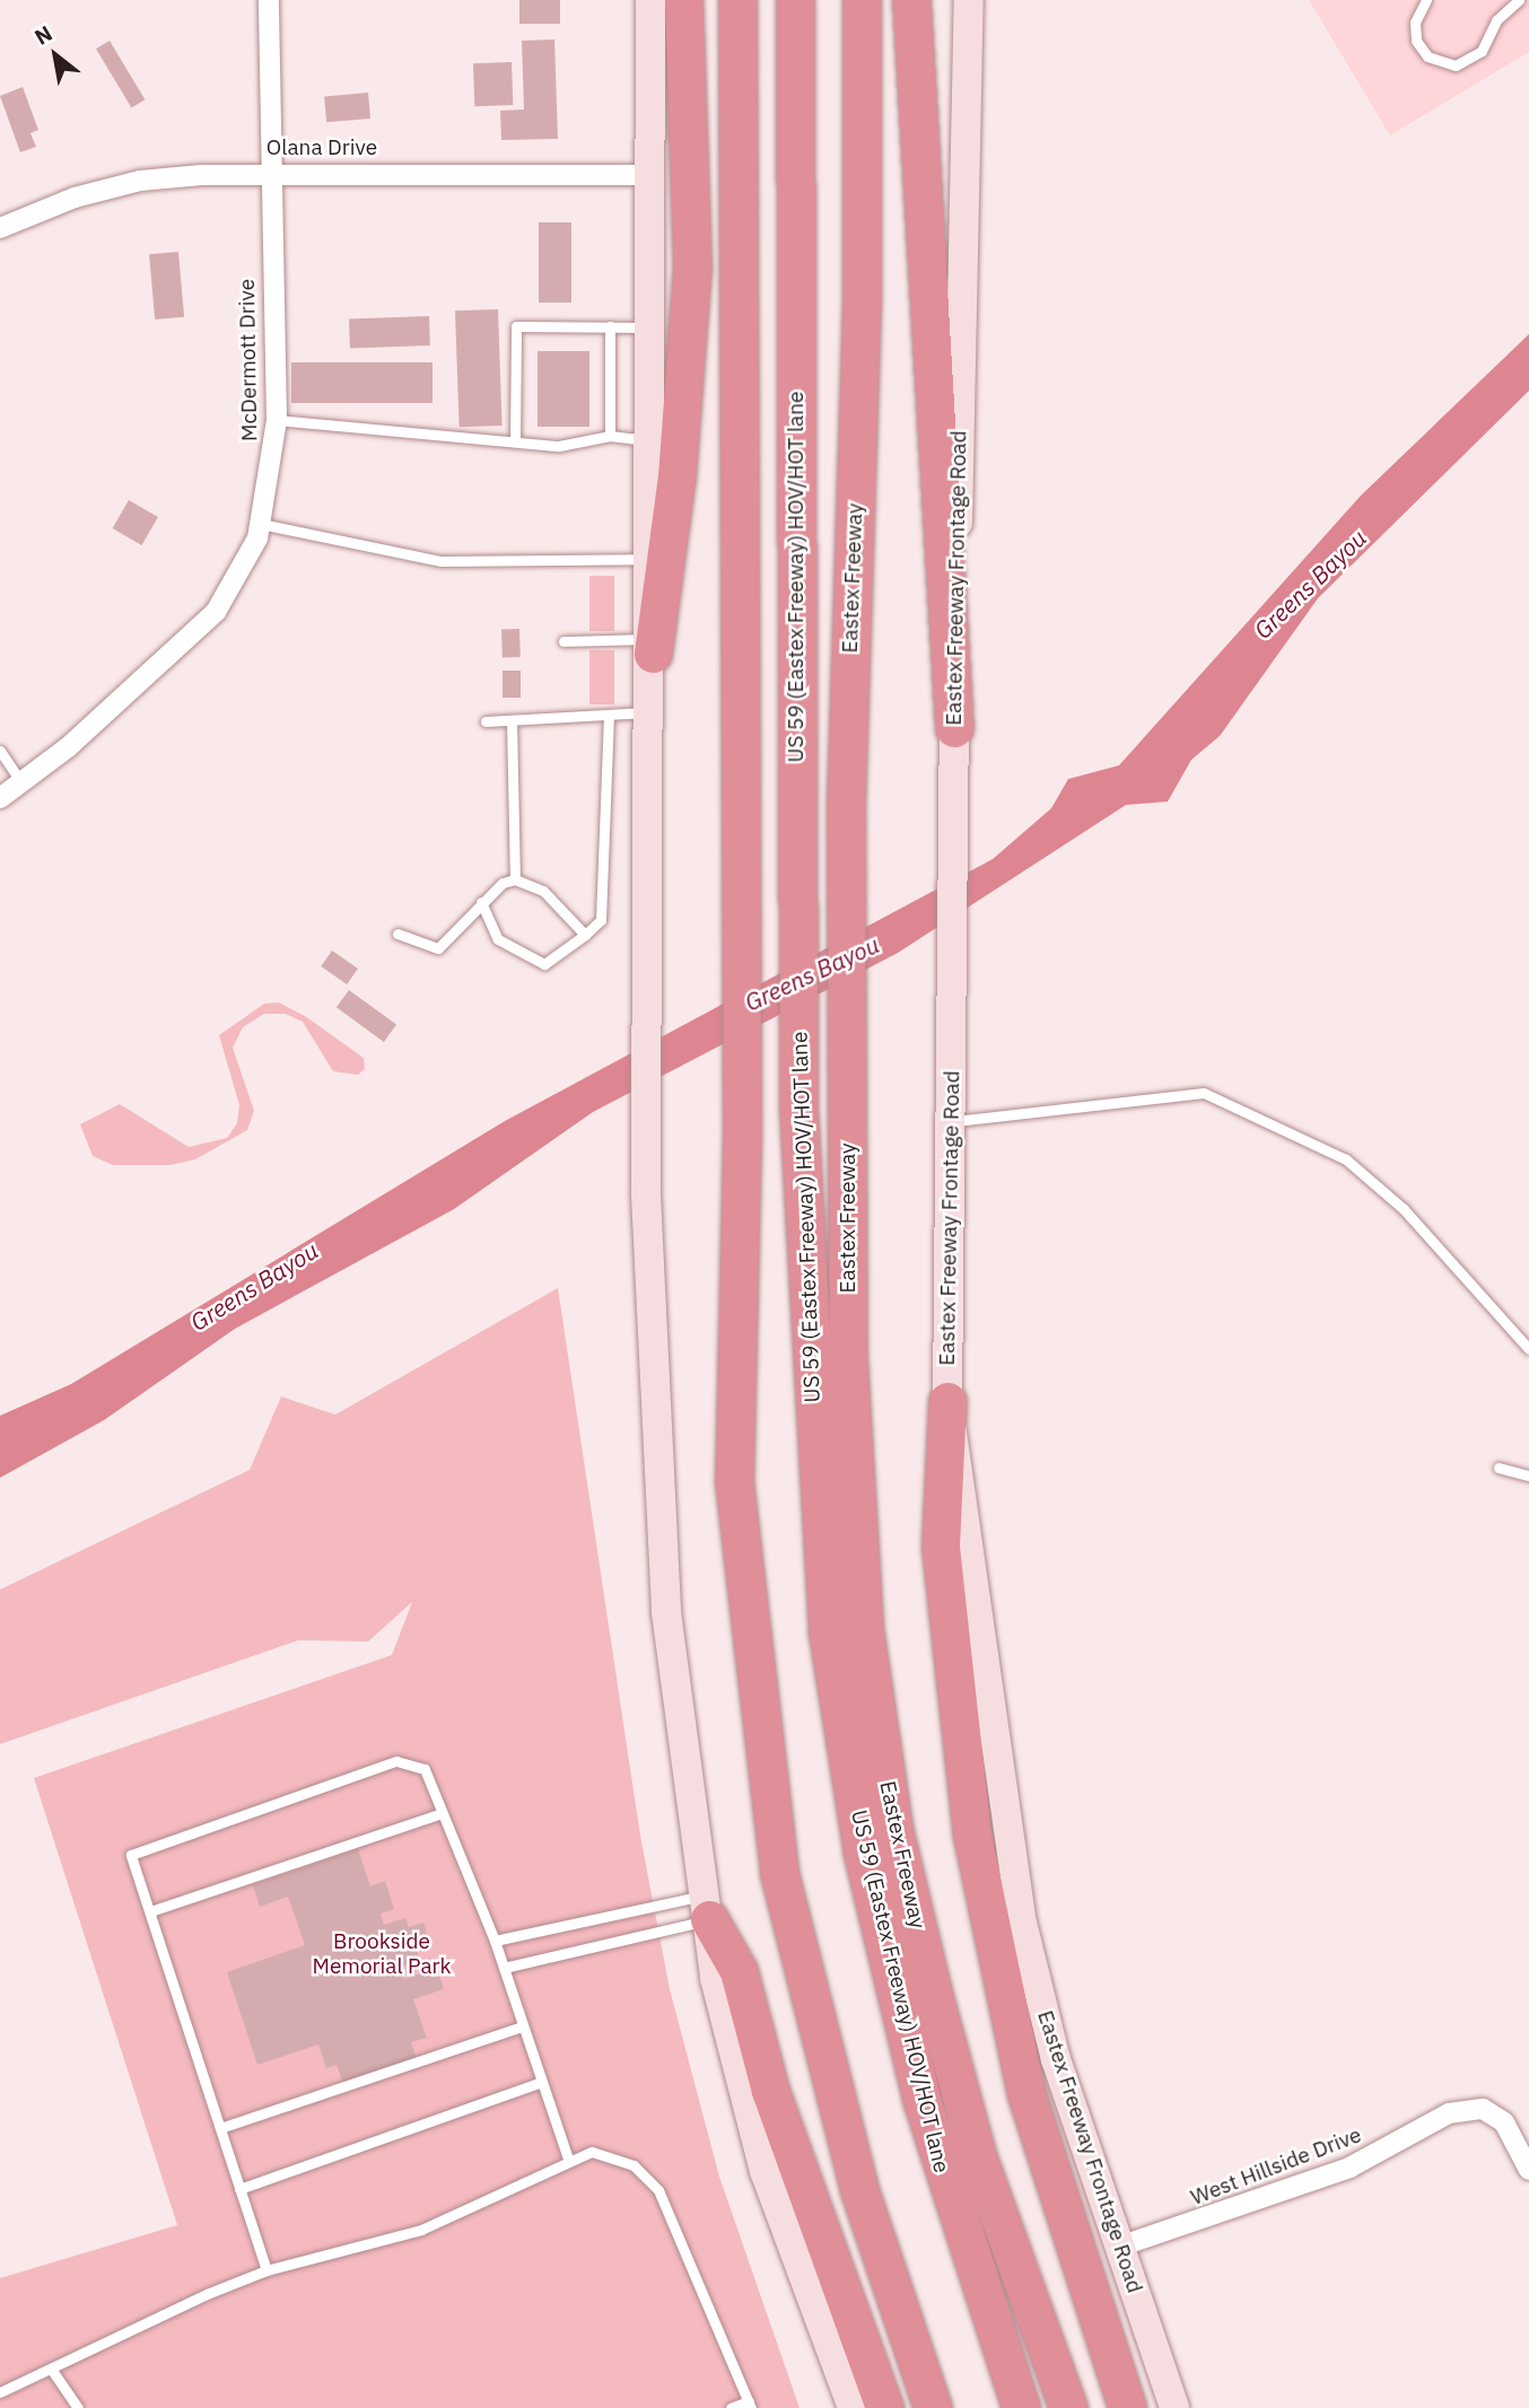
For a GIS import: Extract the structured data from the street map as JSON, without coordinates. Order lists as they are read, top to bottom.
{
  "streets": {
    "highway": ["US 59 (Eastex Freeway) HOV/HOT lane", "Eastex Freeway"],
    "main road": ["Eastex Freeway Frontage Road"],
    "street": ["Olana Drive", "McDermott Drive", "West Hillside Drive"]
  },
  "crossings": [
    ["Olana Drive", "McDermott Drive"],
    ["Eastex Freeway Frontage Road", "West Hillside Drive"]
  ],
  "water": ["Greens Bayou"],
  "parks": ["Brookside Memorial Park"],
  "north": "top left"
}
